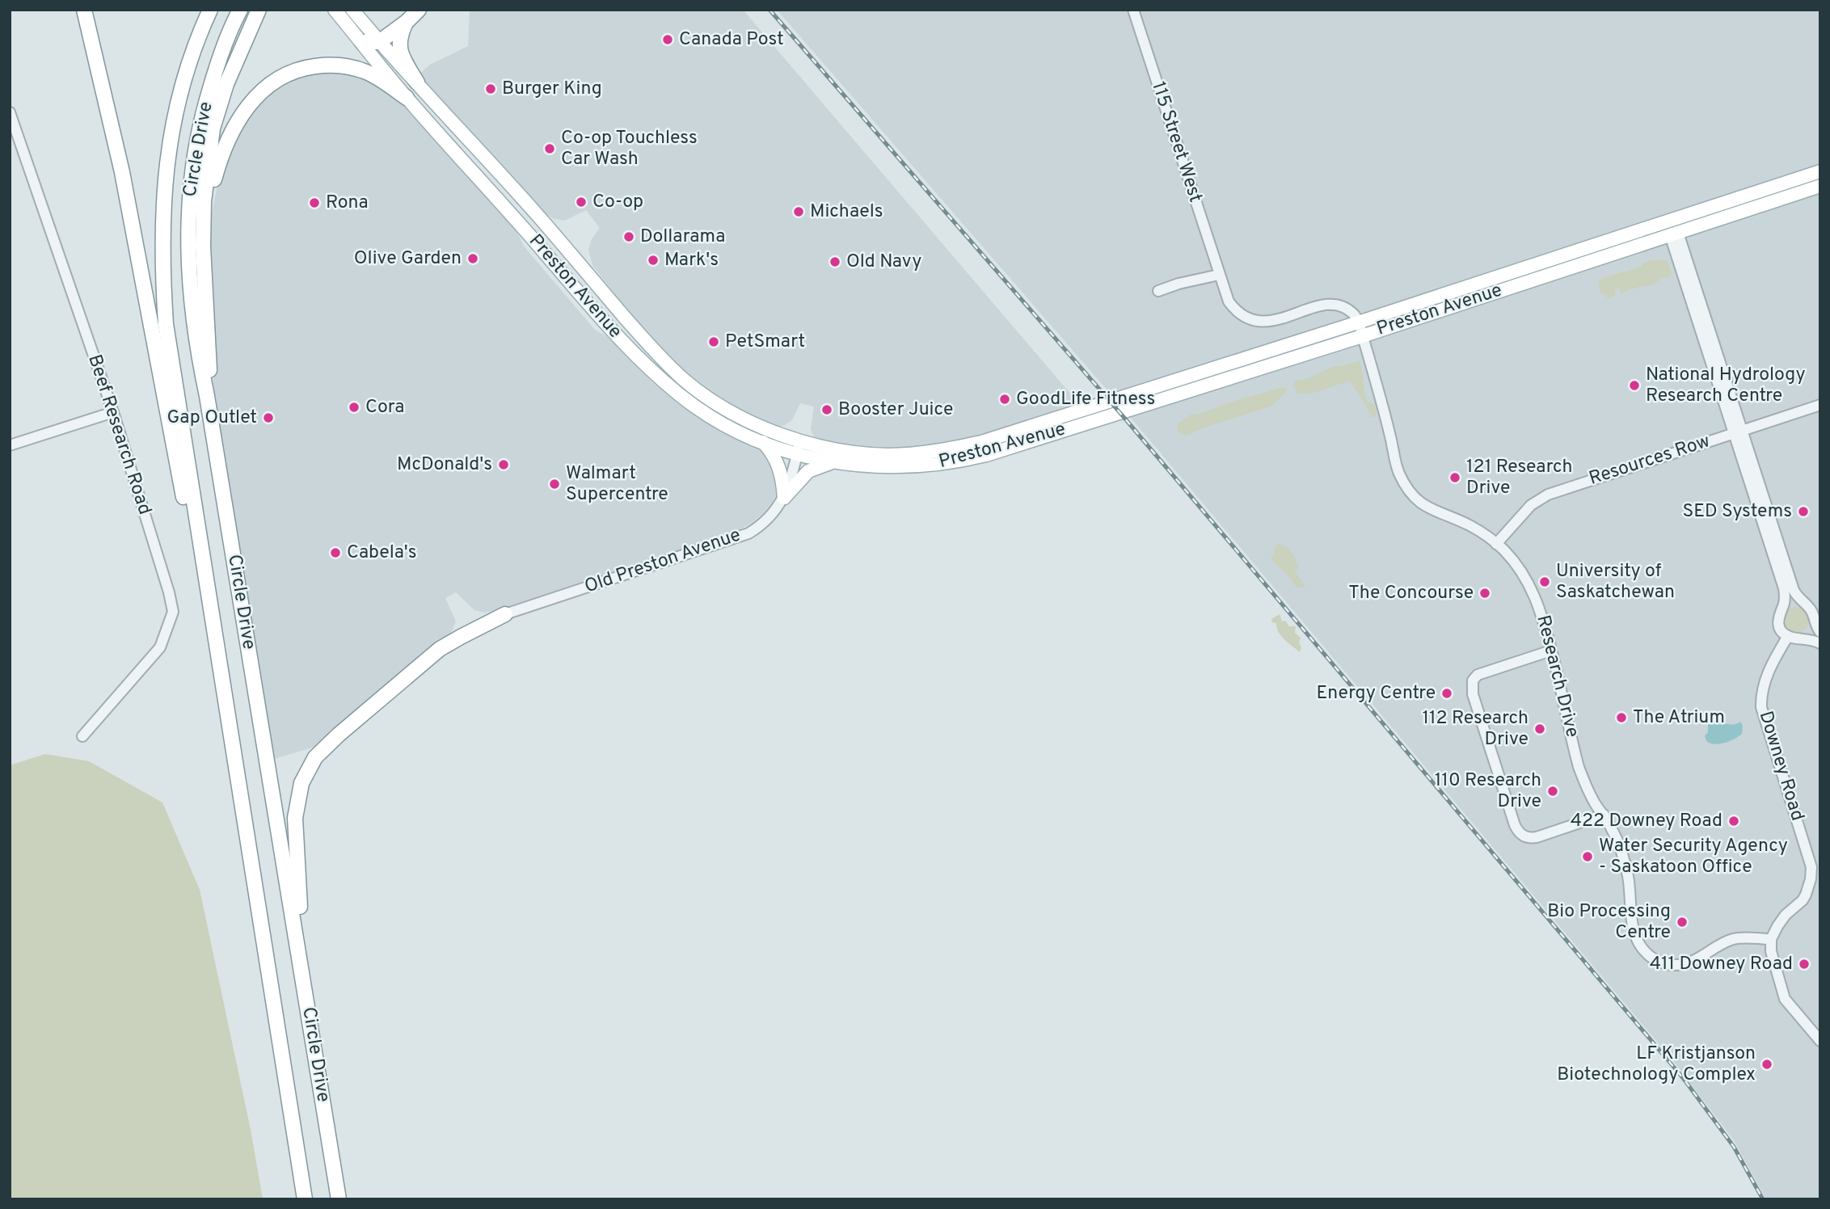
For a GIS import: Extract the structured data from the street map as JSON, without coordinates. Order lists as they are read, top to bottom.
{
  "streets": {
    "highway": ["Circle Drive"],
    "main road": ["Preston Avenue"],
    "street": [
      "115 Street West",
      "Beef Research Road",
      "Resources Row",
      "Old Preston Avenue",
      "Research Drive",
      "Downey Road"
    ]
  },
  "crossings": [
    ["115 Street West", "Preston Avenue"],
    ["115 Street West", "Research Drive"],
    ["Preston Avenue", "Old Preston Avenue"],
    ["Preston Avenue", "Research Drive"],
    ["Resources Row", "Research Drive"],
    ["Research Drive", "Downey Road"]
  ],
  "places": [
    "Canada Post",
    "Burger King",
    "Co-op Touchless Car Wash",
    "Co-op",
    "Rona",
    "Michaels",
    "Dollarama",
    "Olive Garden",
    "Mark's",
    "Old Navy",
    "PetSmart",
    "National Hydrology Research Centre",
    "GoodLife Fitness",
    "Cora",
    "Booster Juice",
    "Gap Outlet",
    "McDonald's",
    "121 Research Drive",
    "Walmart Supercentre",
    "SED Systems",
    "Cabela's",
    "University of Saskatchewan",
    "The Concourse",
    "Energy Centre",
    "The Atrium",
    "112 Research Drive",
    "110 Research Drive",
    "422 Downey Road",
    "Water Security Agency - Saskatoon Office",
    "Bio Processing Centre",
    "411 Downey Road",
    "LF Kristjanson Biotechnology Complex"
  ]
}
